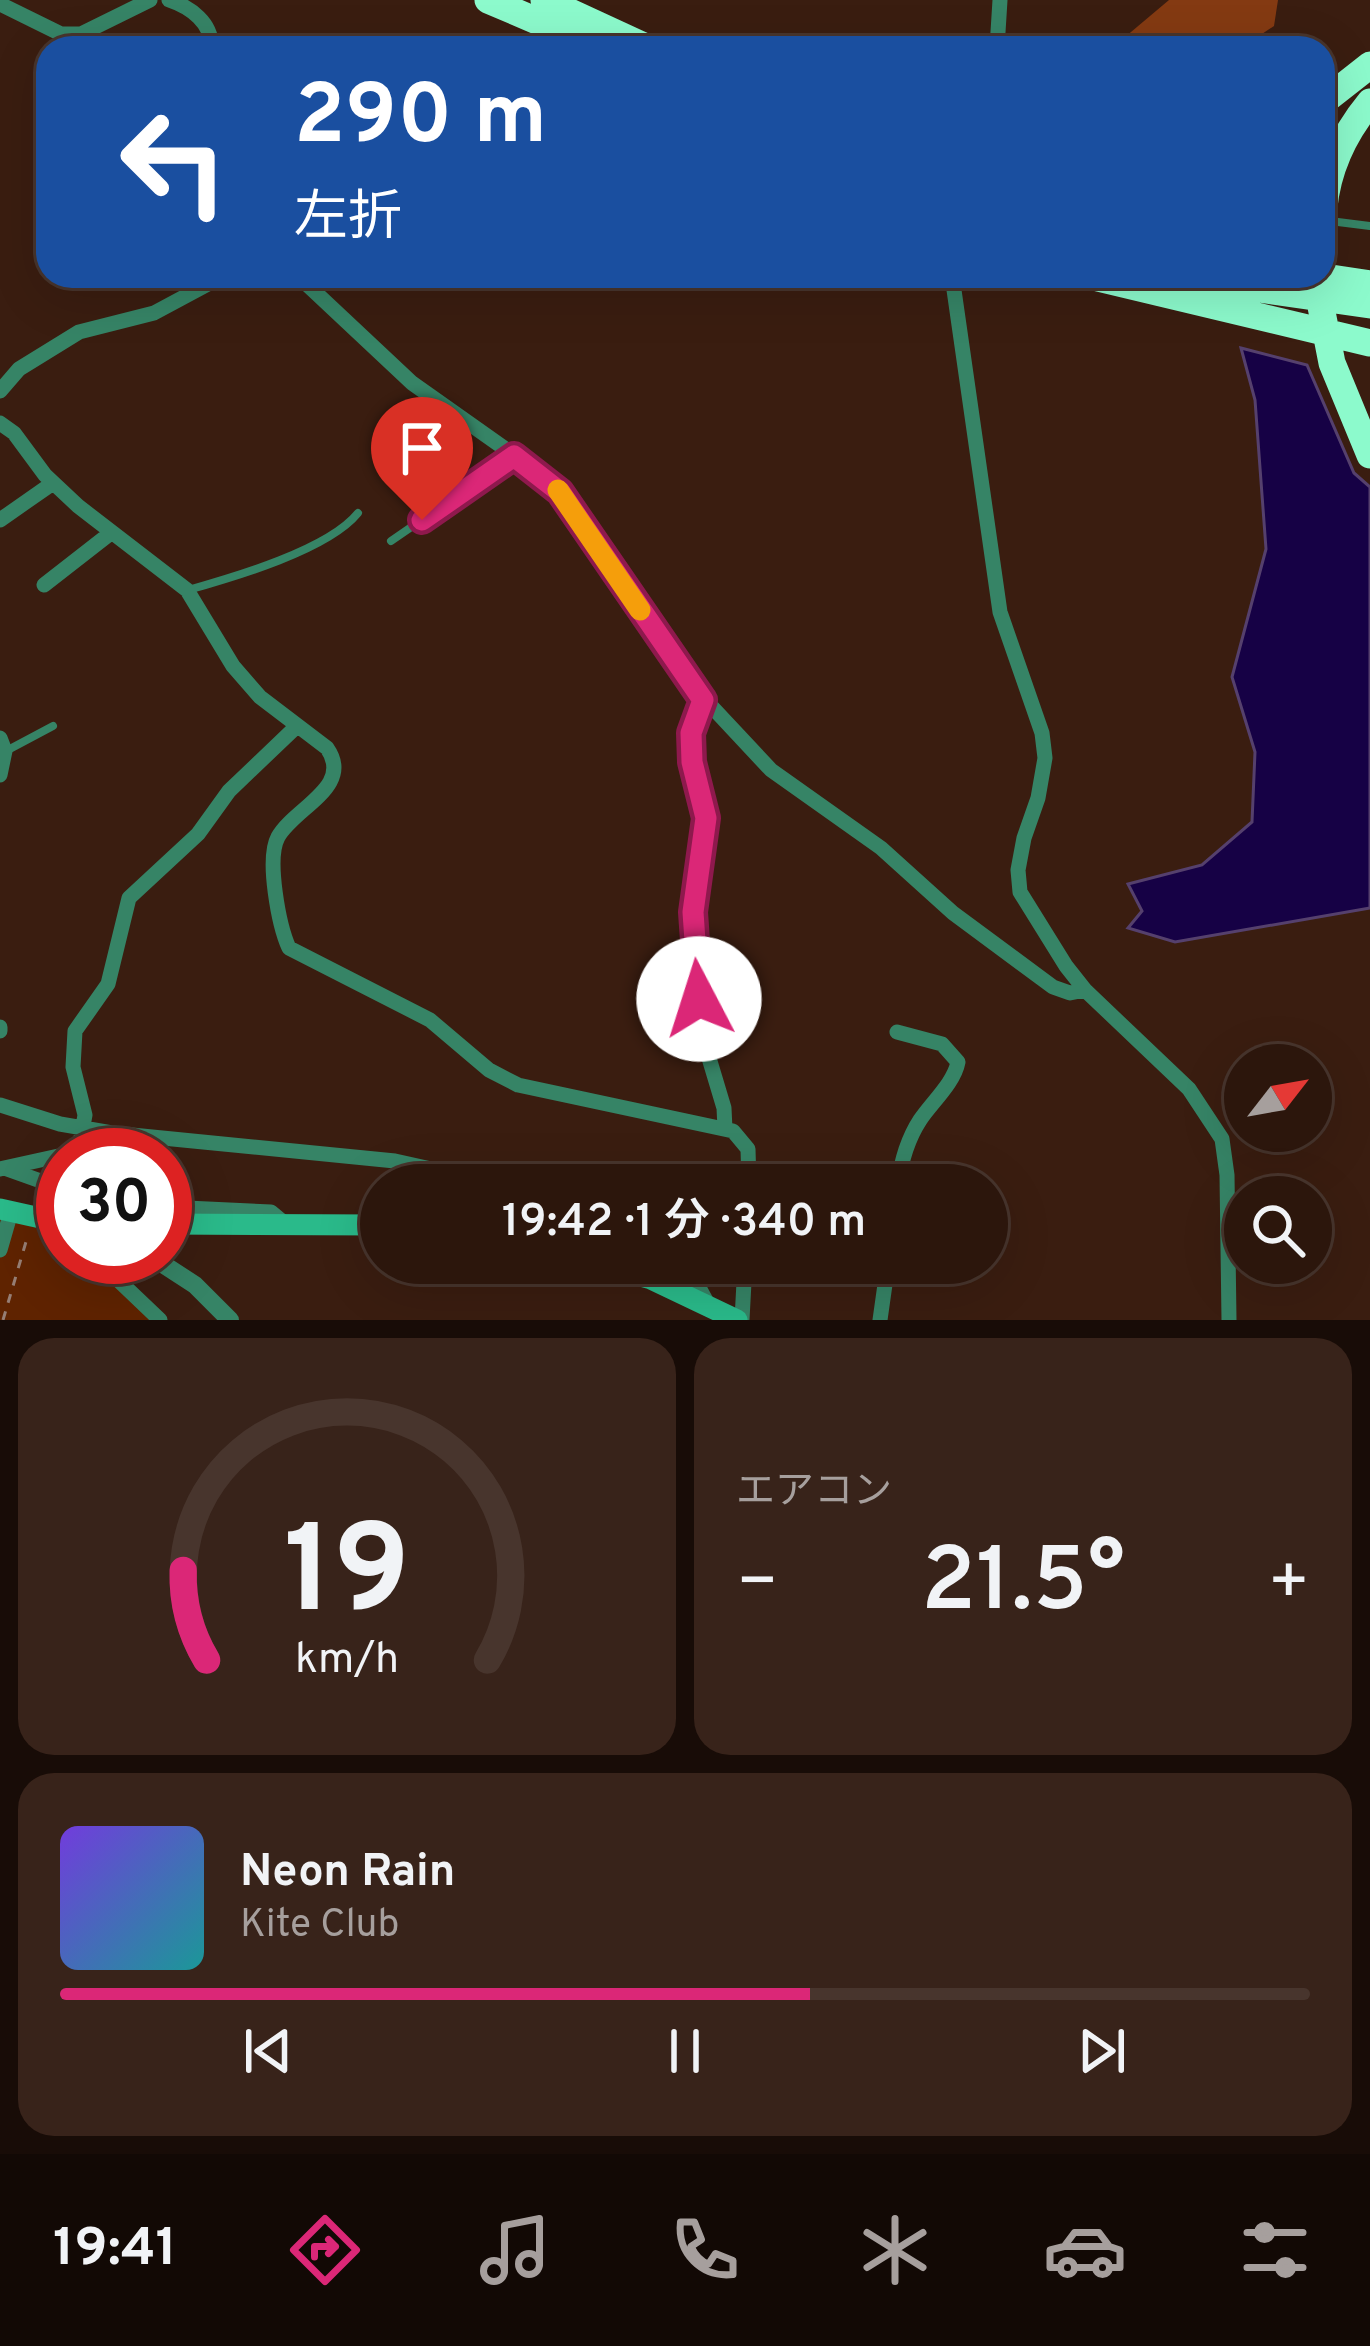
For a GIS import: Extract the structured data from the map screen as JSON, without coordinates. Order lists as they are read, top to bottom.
{
  "north": "top right",
  "page": {
    "turn": ["290 m", "左折"],
    "limit": "30",
    "trip": "19:42 · 1 分 · 340 m",
    "tile": "エアコン",
    "heat": ["−", "21.5°", "+"],
    "song": ["Neon Rain", "Kite Club"],
    "tabs": "19:41",
    "gauge": ["19", "km/h"]
  }
}
